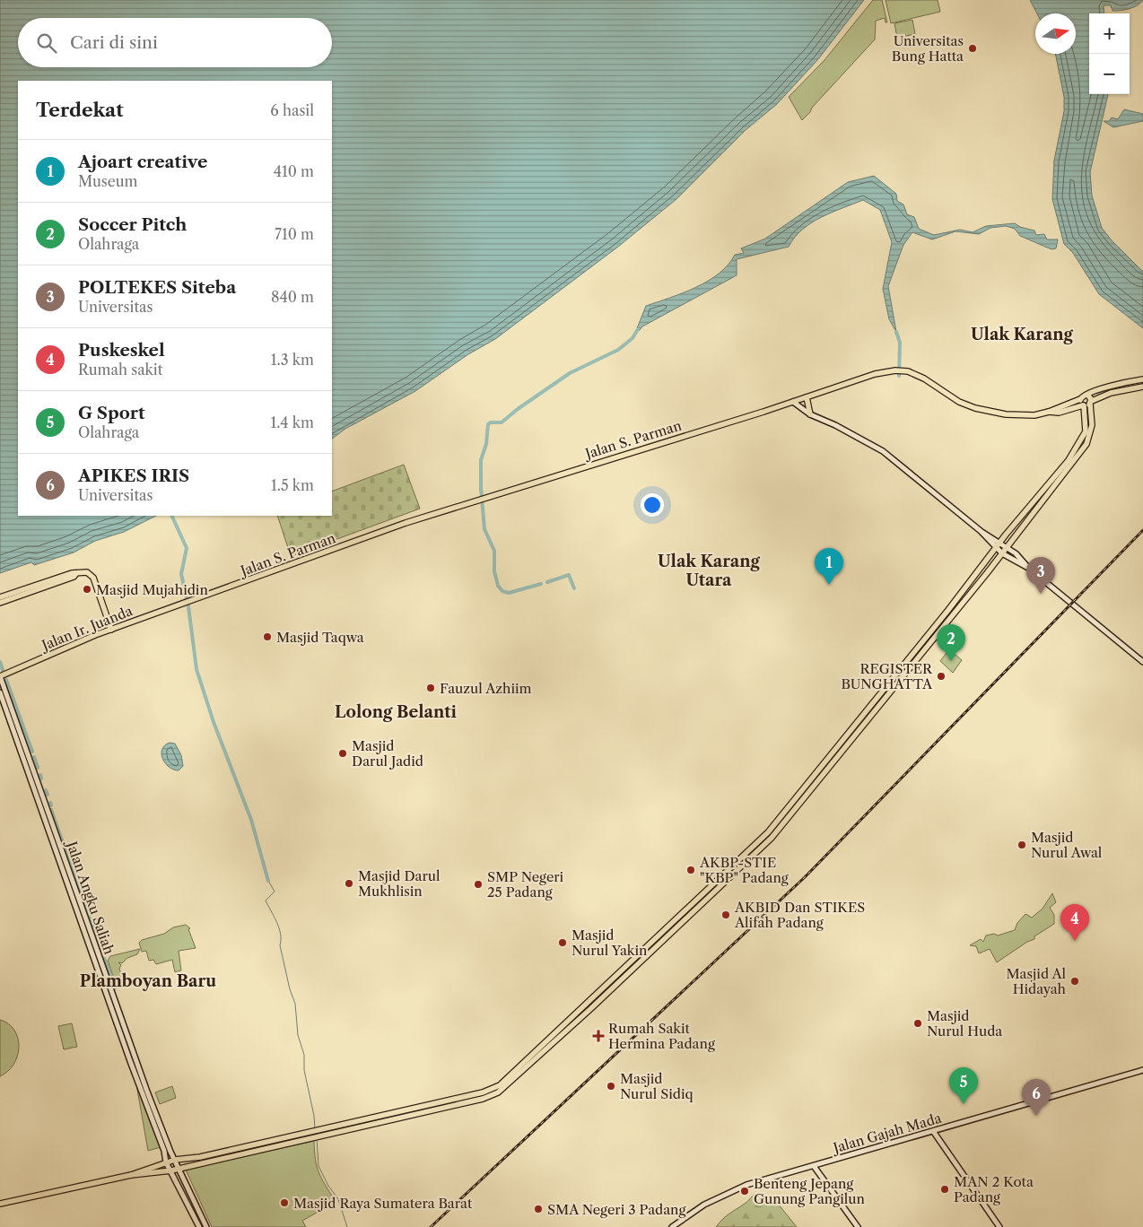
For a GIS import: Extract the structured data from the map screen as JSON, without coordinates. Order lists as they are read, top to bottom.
{
  "streets": {
    "main road": [
      "Jalan S. Parman",
      "Jalan Ir. Juanda",
      "Jalan Angku Saliah",
      "Jalan Gajah Mada"
    ]
  },
  "crossings": [
    ["Jalan S. Parman", "Jalan Ir. Juanda"],
    ["Jalan Ir. Juanda", "Jalan Angku Saliah"]
  ],
  "districts": [
    "Ulak Karang",
    "Ulak Karang Utara",
    "Lolong Belanti",
    "Plamboyan Baru"
  ],
  "places": {
    "other": [
      "Universitas Bung Hatta",
      "Masjid Mujahidin",
      "Masjid Taqwa",
      "REGISTER BUNGHATTA",
      "Fauzul Azhiim",
      "Masjid Darul Jadid",
      "Masjid Nurul Awal",
      "AKBP-STIE \"KBP\" Padang",
      "Masjid Darul Mukhlisin",
      "SMP Negeri 25 Padang",
      "AKBID Dan STIKES Alifah Padang",
      "Masjid Nurul Yakin",
      "Masjid Al Hidayah",
      "Masjid Nurul Huda",
      "Masjid Nurul Sidiq",
      "MAN 2 Kota Padang",
      "Benteng Jepang Gunung Pangilun",
      "Masjid Raya Sumatera Barat",
      "SMA Negeri 3 Padang"
    ],
    "health": ["Rumah Sakit Hermina Padang"]
  },
  "north": "right",
  "page": {
    "map_buttons": ["+", "−"],
    "search": "Cari di sini",
    "heading": ["Terdekat", "6 hasil"],
    "list": [
      {
        "mark": "1",
        "name": "Ajoart creative",
        "note": "Museum",
        "value": "410 m"
      },
      {
        "mark": "2",
        "name": "Soccer Pitch",
        "note": "Olahraga",
        "value": "710 m"
      },
      {
        "mark": "3",
        "name": "POLTEKES Siteba",
        "note": "Universitas",
        "value": "840 m"
      },
      {
        "mark": "4",
        "name": "Puskeskel",
        "note": "Rumah sakit",
        "value": "1.3 km"
      },
      {
        "mark": "5",
        "name": "G Sport",
        "note": "Olahraga",
        "value": "1.4 km"
      },
      {
        "mark": "6",
        "name": "APIKES IRIS",
        "note": "Universitas",
        "value": "1.5 km"
      }
    ],
    "pins": [
      "1",
      "3",
      "2",
      "4",
      "5",
      "6"
    ]
  }
}
